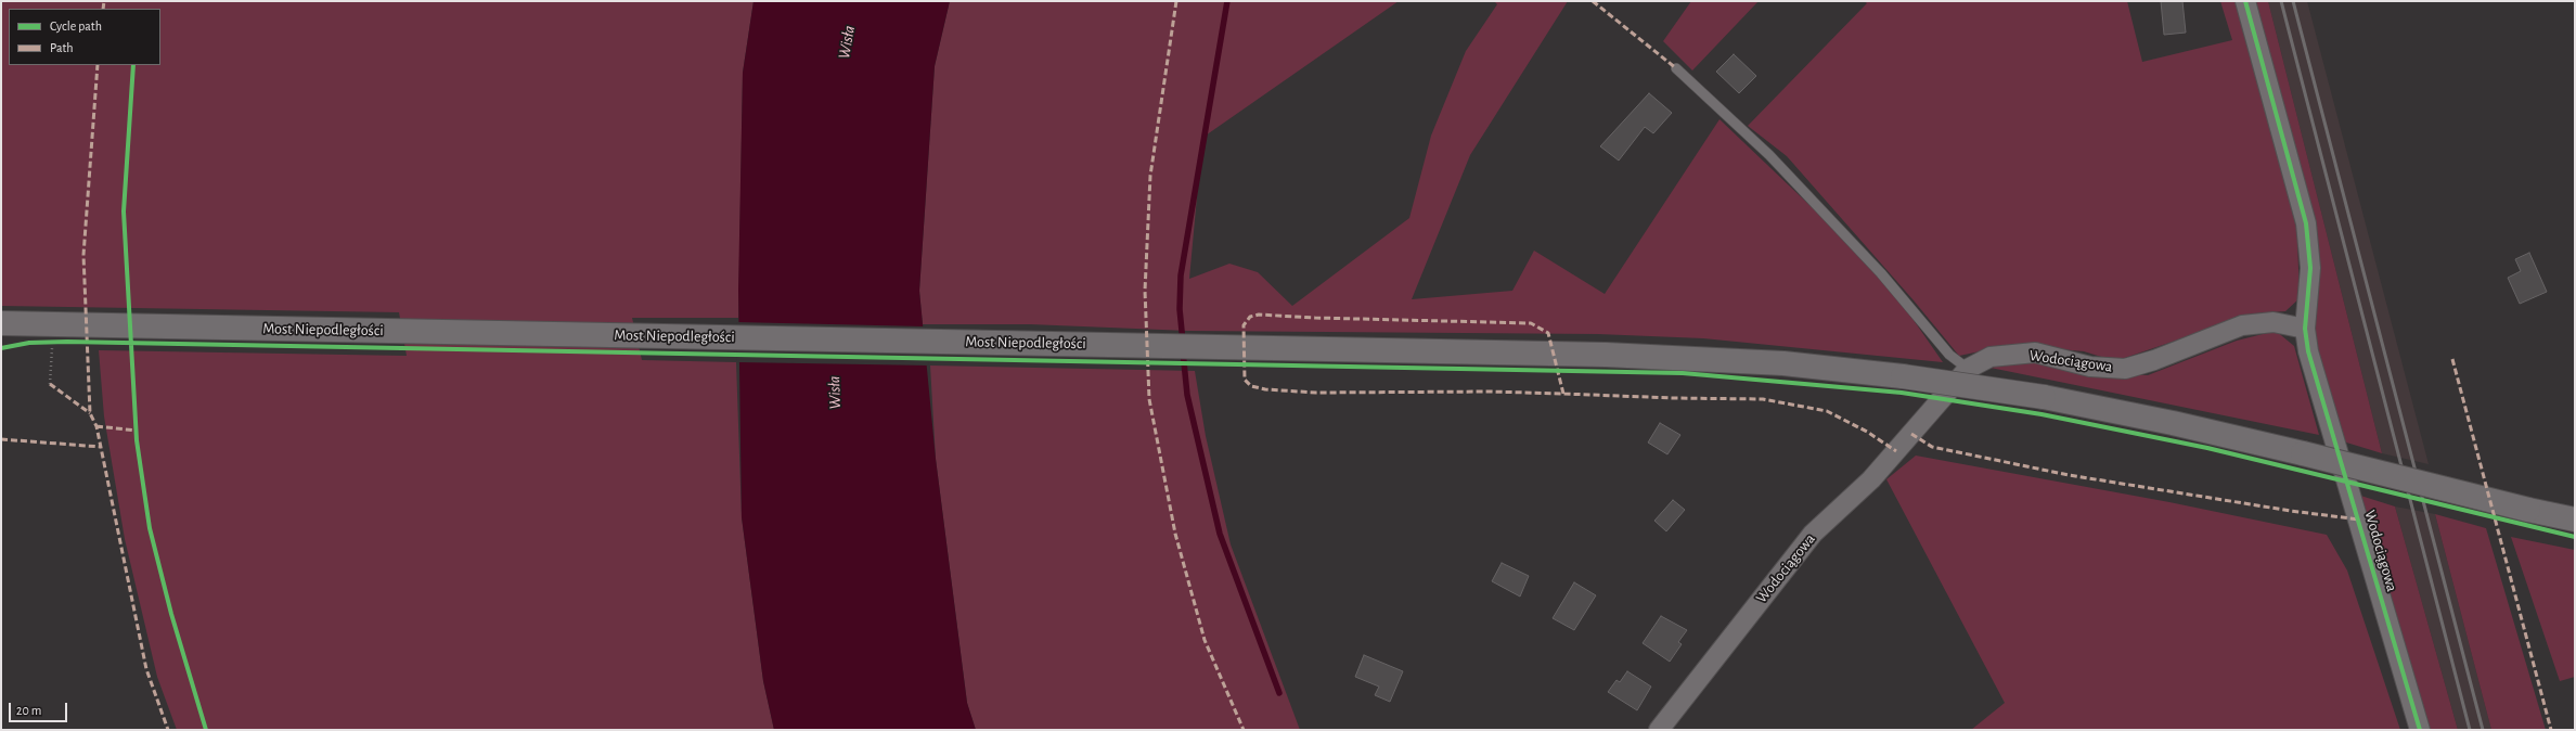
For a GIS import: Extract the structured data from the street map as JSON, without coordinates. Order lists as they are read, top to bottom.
{
  "streets": {
    "main road": ["Most Niepodległości"],
    "street": ["Wodociągowa"]
  },
  "water": ["Wisła"],
  "legend": ["Cycle path", "Path"],
  "scale_bar": "20 m"
}
